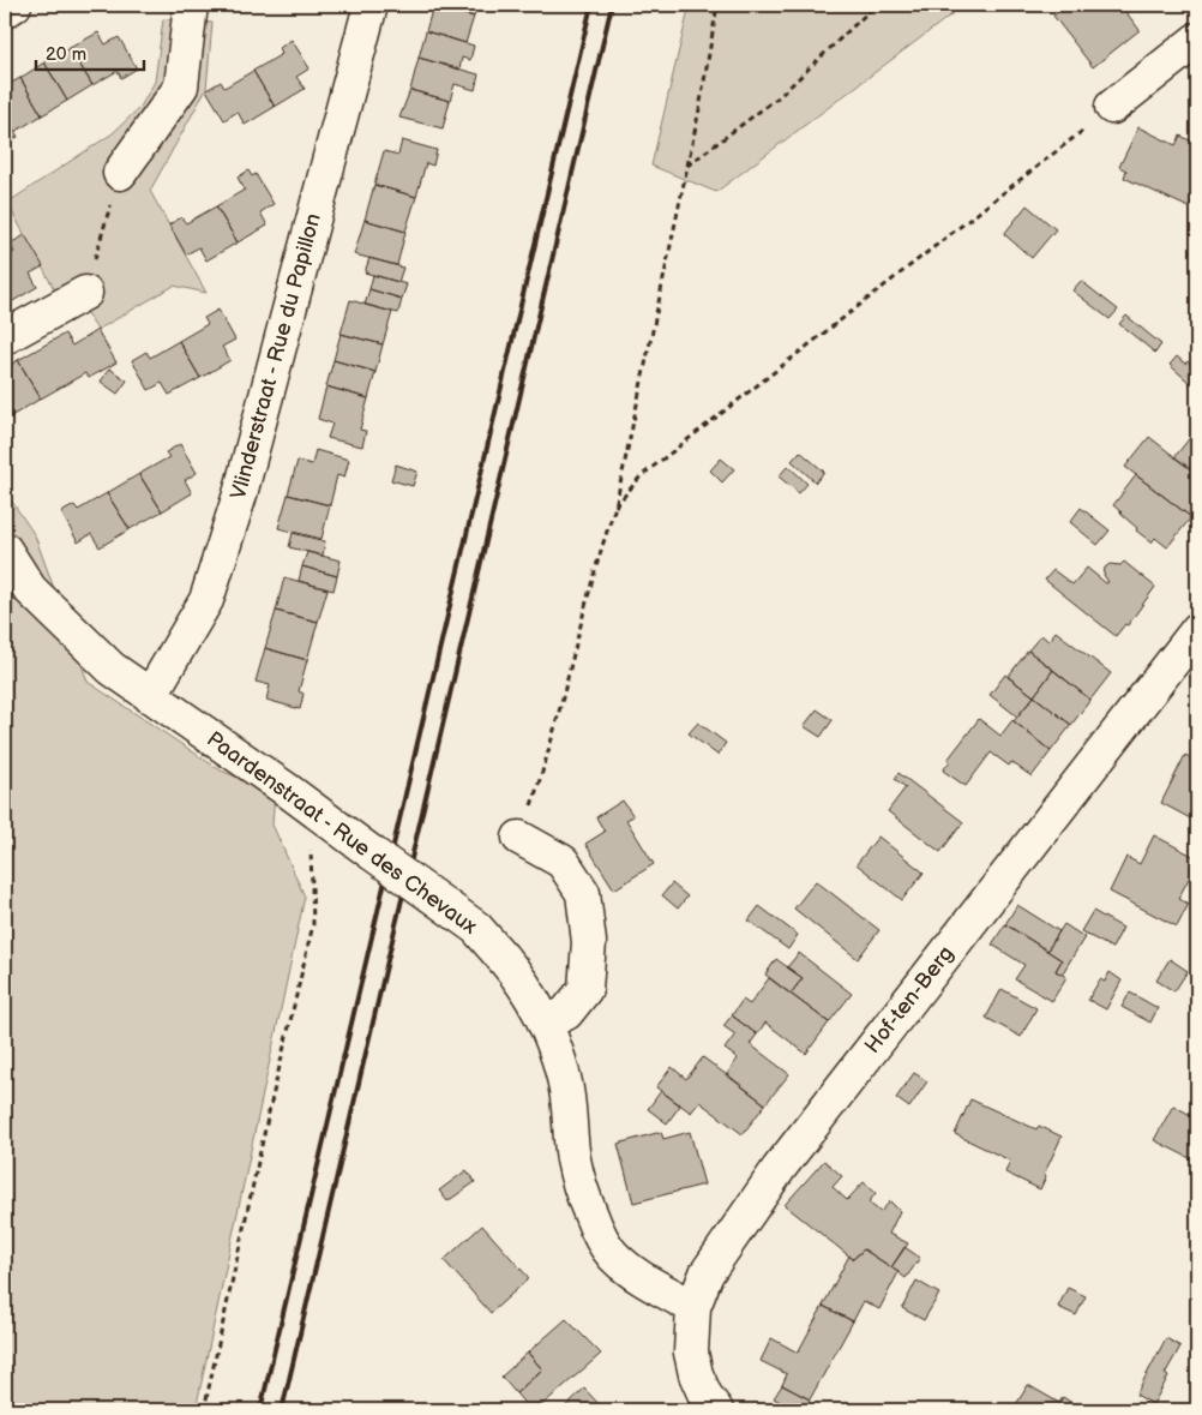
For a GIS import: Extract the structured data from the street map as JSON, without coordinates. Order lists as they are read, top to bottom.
{
  "streets": {
    "street": ["Vlinderstraat - Rue du Papillon", "Paardenstraat - Rue des Chevaux", "Hof-ten-Berg"]
  },
  "crossings": [
    ["Vlinderstraat - Rue du Papillon", "Paardenstraat - Rue des Chevaux"],
    ["Paardenstraat - Rue des Chevaux", "Hof-ten-Berg"]
  ],
  "scale_bar": "20 m"
}
